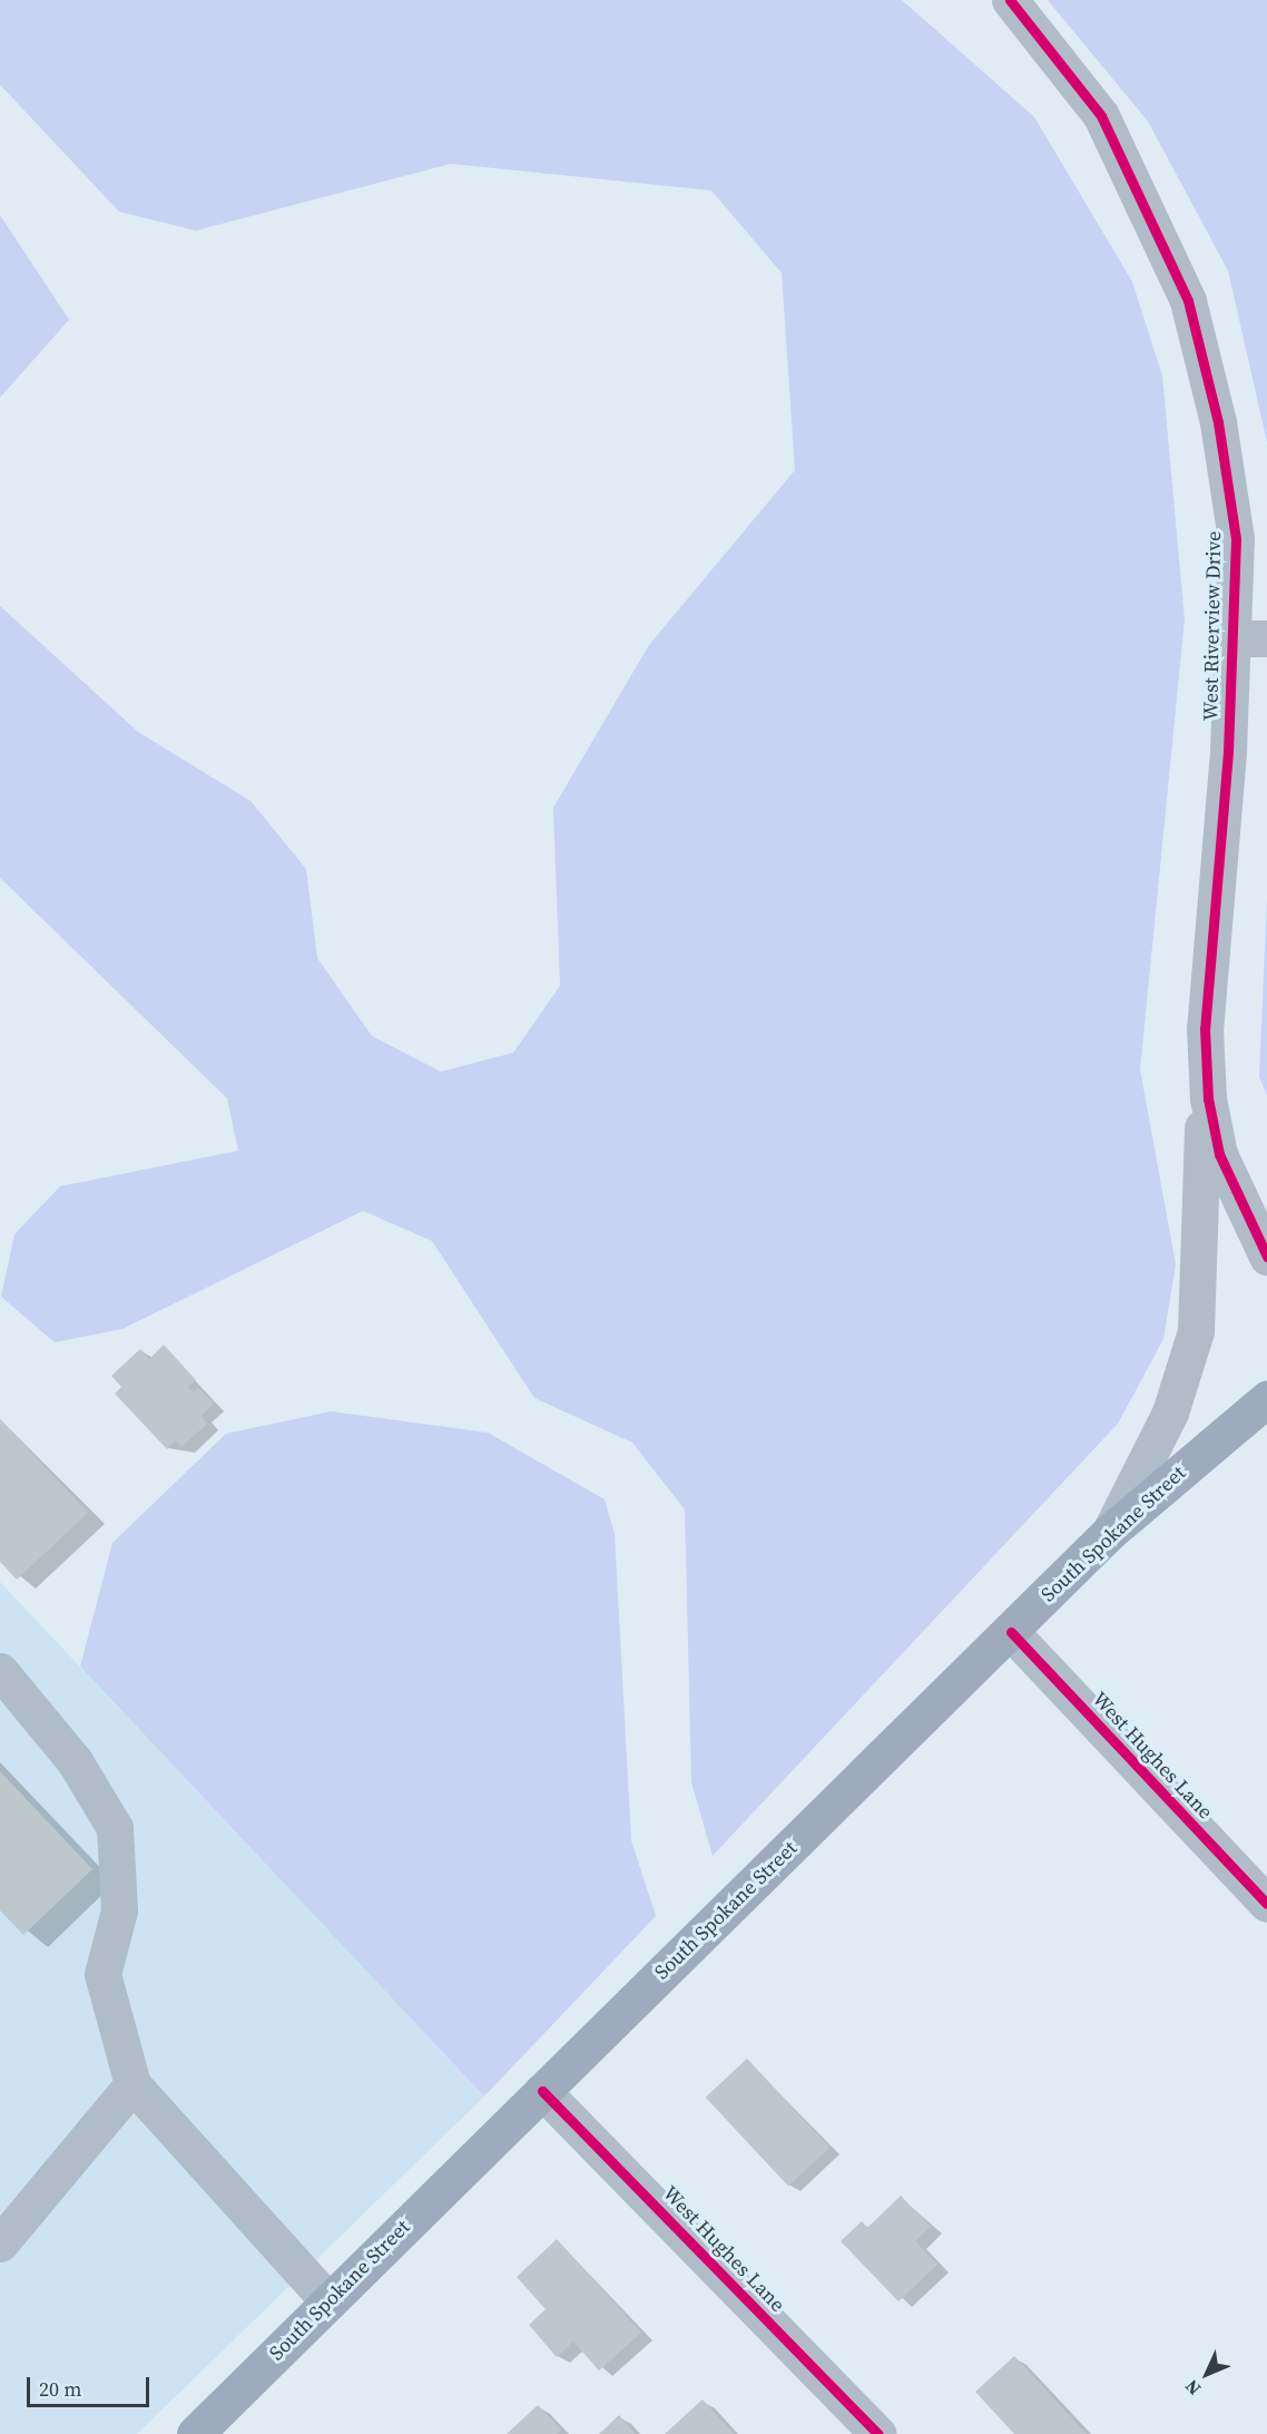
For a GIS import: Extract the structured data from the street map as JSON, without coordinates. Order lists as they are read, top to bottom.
{
  "streets": {
    "main road": ["South Spokane Street"],
    "street": ["West Riverview Drive", "West Hughes Lane"]
  },
  "crossings": [
    ["South Spokane Street", "West Hughes Lane"]
  ],
  "scale_bar": "20 m",
  "north": "bottom left"
}
